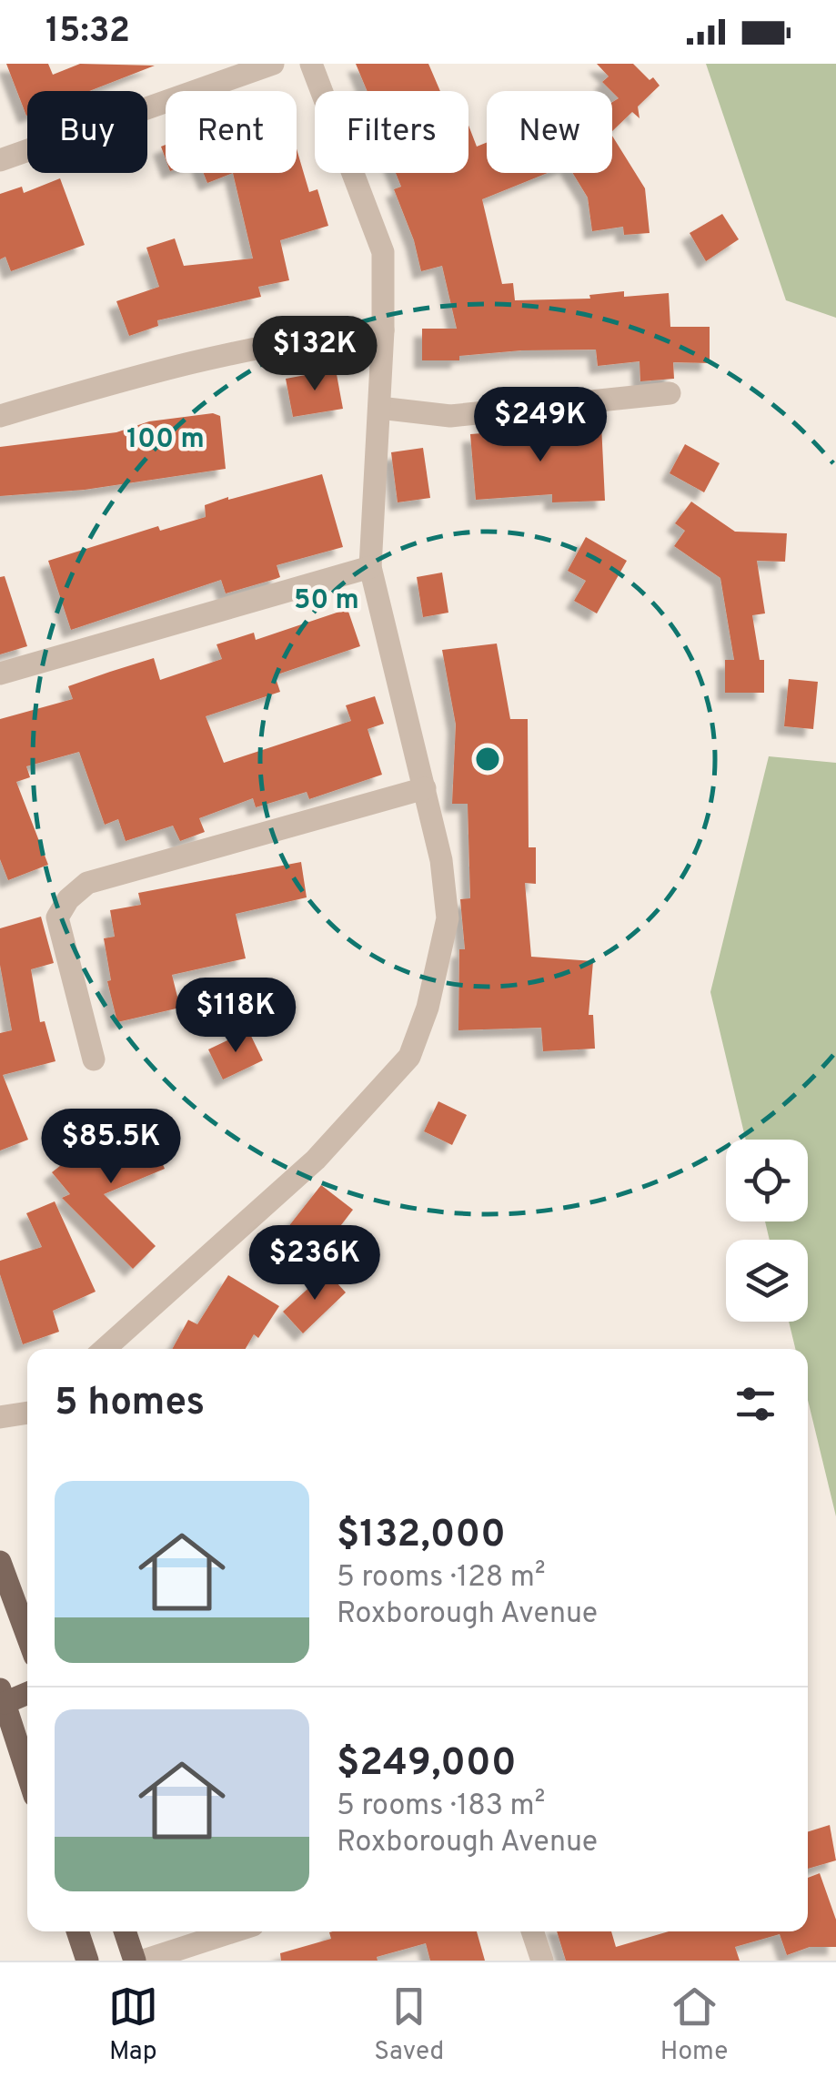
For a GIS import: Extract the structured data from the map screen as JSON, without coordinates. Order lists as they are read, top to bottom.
{
  "page": {
    "status": "15:32",
    "chip": [
      "Buy",
      "Rent",
      "Filters",
      "New"
    ],
    "price": [
      "$132K",
      "$249K",
      "$118K",
      "$85.5K",
      "$236K"
    ],
    "heading": "5 homes",
    "list": [
      {
        "name": "$132,000",
        "note": "5 rooms · 128 m² · Roxborough Avenue"
      },
      {
        "name": "$249,000",
        "note": "5 rooms · 183 m² · Roxborough Avenue"
      }
    ],
    "tabs": ["Map", "Saved", "Home"]
  },
  "rings": ["100 m", "50 m"]
}
